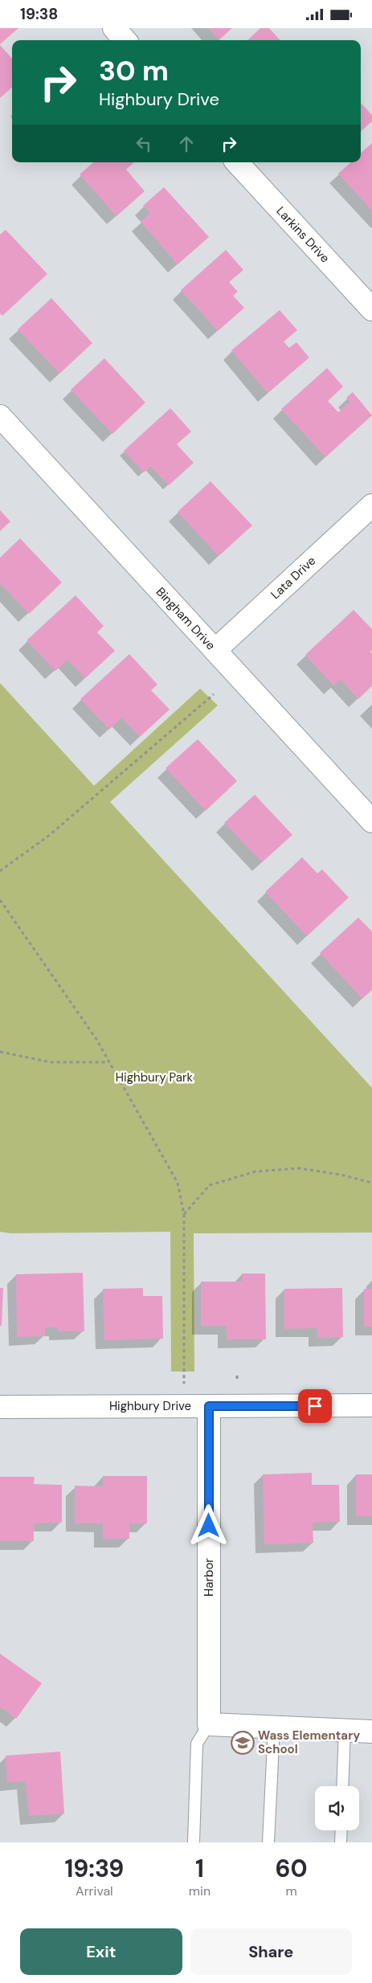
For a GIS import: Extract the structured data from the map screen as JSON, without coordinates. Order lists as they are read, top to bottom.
{
  "streets": {
    "street": [
      "Larkins Drive",
      "Lata Drive",
      "Bingham Drive",
      "Highbury Drive",
      "Harbor"
    ]
  },
  "crossings": [
    ["Lata Drive", "Bingham Drive"],
    ["Highbury Drive", "Harbor"]
  ],
  "parks": ["Highbury Park"],
  "places": {
    "school or university": ["Wass Elementary School"]
  },
  "page": {
    "status": "19:38",
    "turn": ["30 m", "Highbury Drive"],
    "eta": [
      "19:39",
      "Arrival",
      "1",
      "min",
      "60",
      "m"
    ],
    "buttons": ["Exit", "Share"]
  }
}
